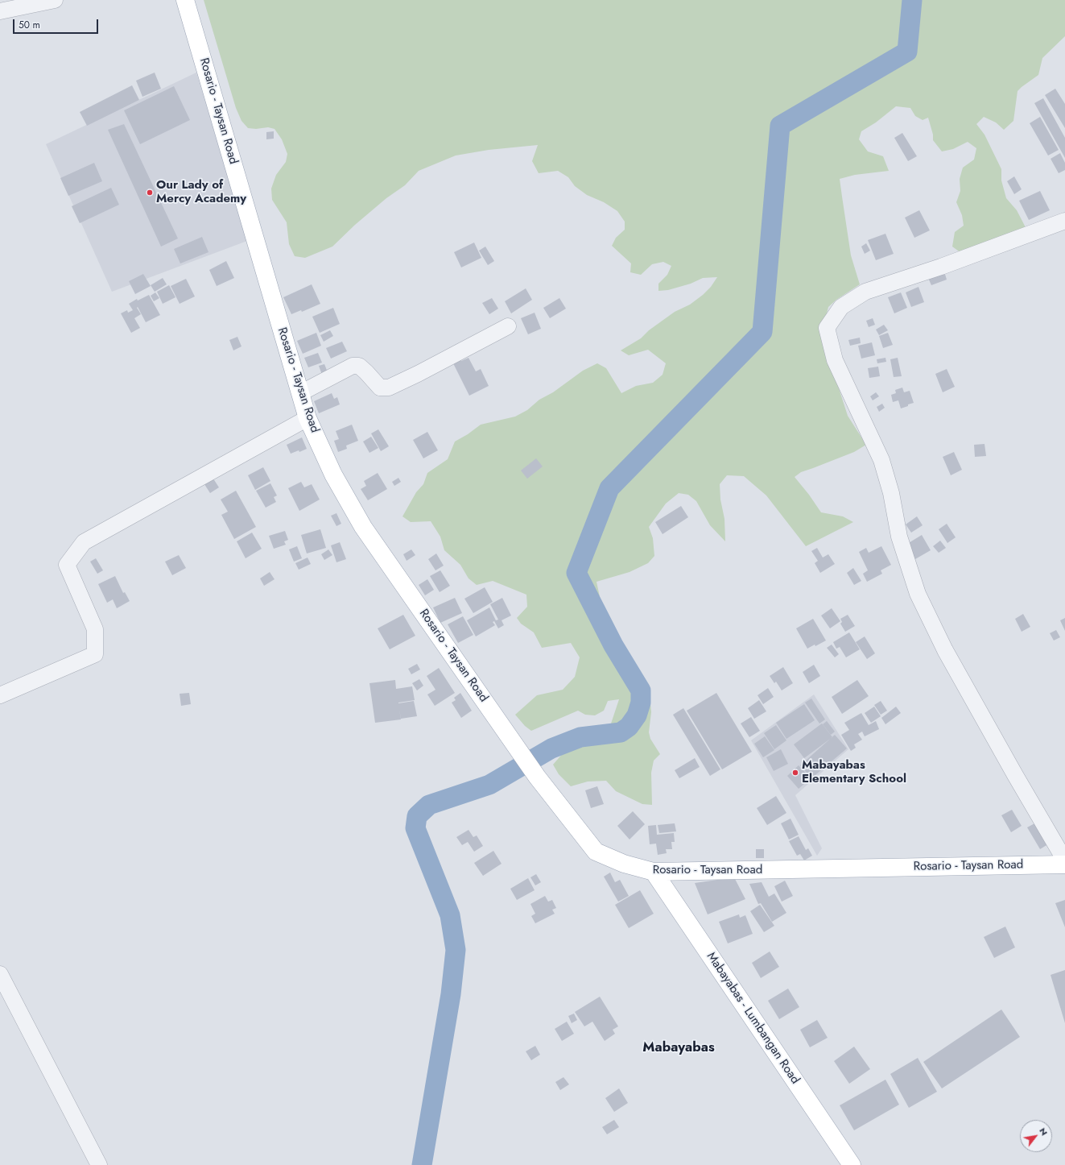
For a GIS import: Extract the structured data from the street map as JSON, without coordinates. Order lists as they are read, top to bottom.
{
  "streets": {
    "main road": ["Rosario - Taysan Road", "Mabayabas - Lumbangan Road"]
  },
  "crossings": [
    ["Rosario - Taysan Road", "Mabayabas - Lumbangan Road"]
  ],
  "districts": ["Mabayabas"],
  "places": ["Our Lady of Mercy Academy", "Mabayabas Elementary School"],
  "scale_bar": "50 m",
  "north": "top right"
}
